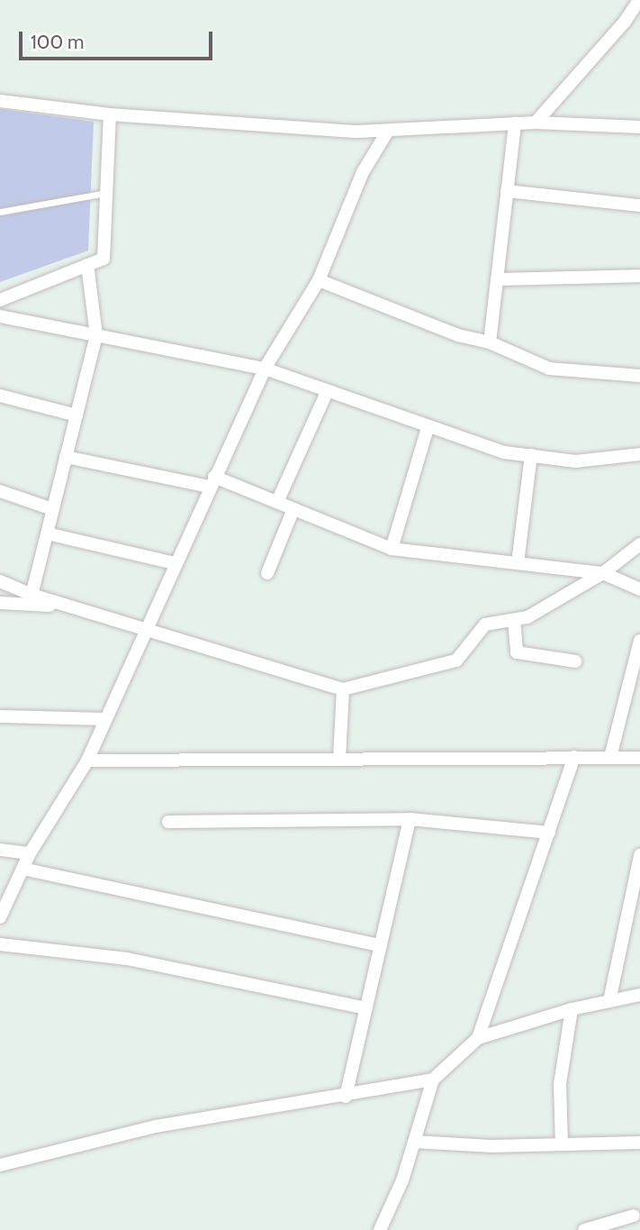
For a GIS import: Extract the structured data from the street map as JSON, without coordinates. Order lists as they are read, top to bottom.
{
  "scale_bar": "100 m"
}
